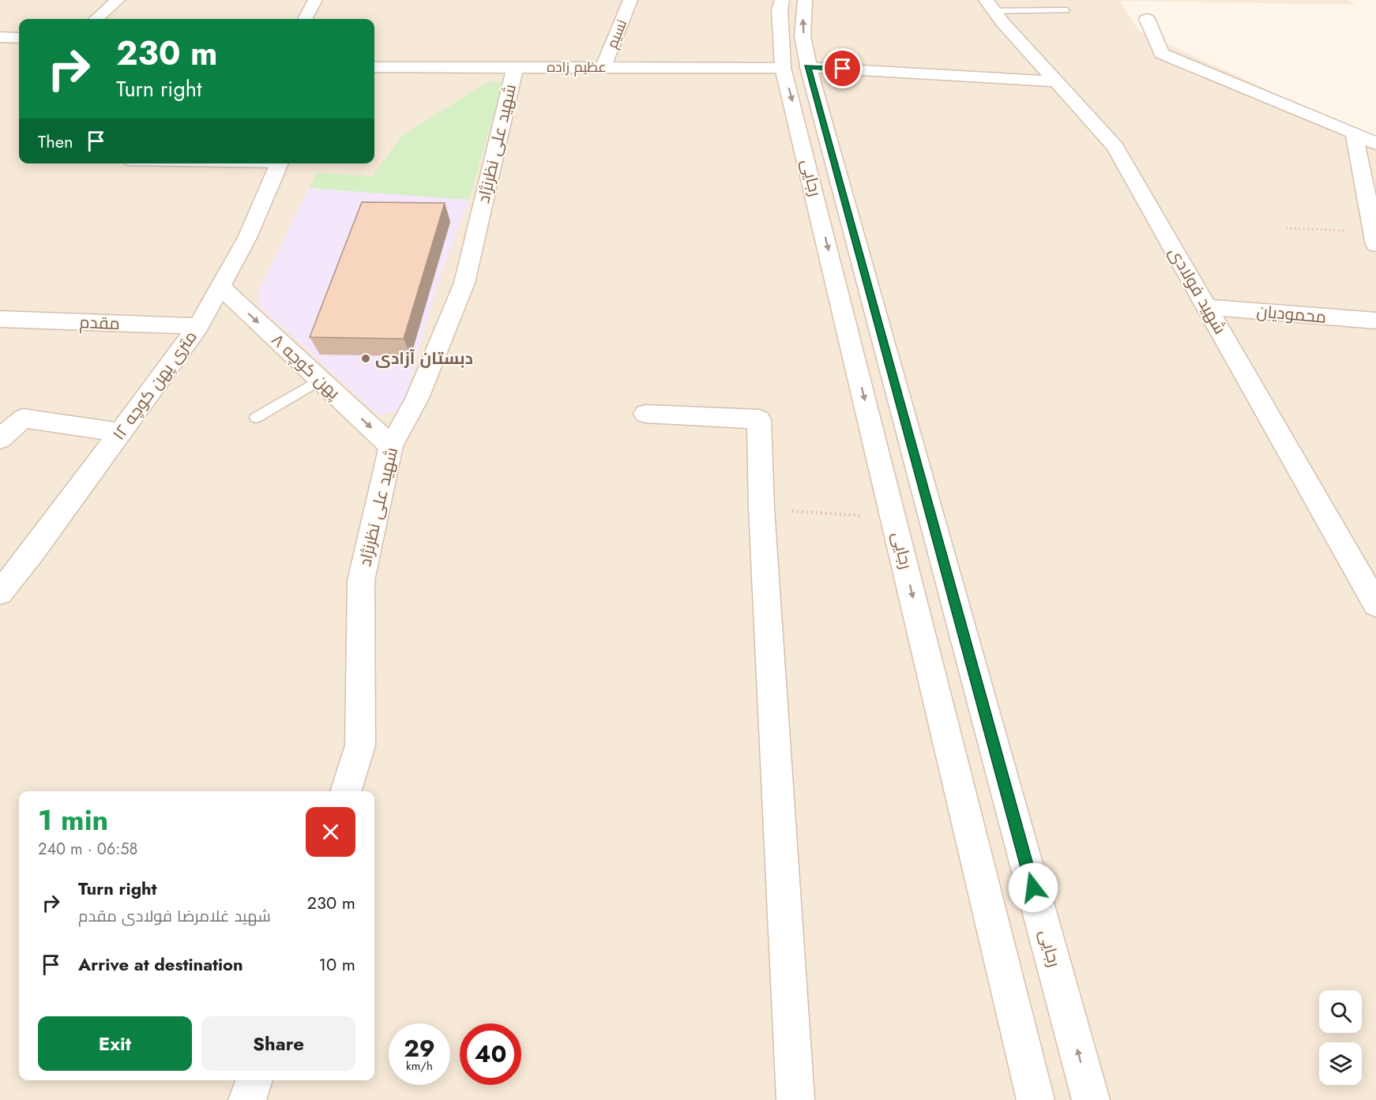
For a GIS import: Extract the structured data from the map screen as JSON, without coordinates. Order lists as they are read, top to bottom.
{
  "streets": {
    "street": [
      "نسیم",
      "عظیم زاده",
      "شهید علی نظرنژاد",
      "رجایی",
      "شهید فولادی",
      "محمودیان",
      "مقدم",
      "پهن کوچه ۸",
      "۱۲ متری پهن کوچه"
    ]
  },
  "crossings": [
    ["نسیم", "عظیم زاده"],
    ["عظیم زاده", "شهید علی نظرنژاد"],
    ["عظیم زاده", "رجایی"],
    ["عظیم زاده", "شهید فولادی"],
    ["شهید علی نظرنژاد", "پهن کوچه ۸"],
    ["شهید فولادی", "محمودیان"],
    ["مقدم", "۱۲ متری پهن کوچه"],
    ["پهن کوچه ۸", "۱۲ متری پهن کوچه"]
  ],
  "one_way": ["پهن کوچه ۸"],
  "places": ["دبستان آزادی"],
  "page": {
    "turn": ["230 m", "Turn right"],
    "then": "Then",
    "heading": ["1 min", "240 m · 06:58"],
    "list": [
      {
        "name": "Turn right",
        "note": "شهید غلامرضا فولادی مقدم",
        "value": "230 m"
      },
      {
        "name": "Arrive at destination",
        "value": "10 m"
      }
    ],
    "buttons": ["Exit", "Share"],
    "speed": "29 km/h",
    "limit": "40"
  }
}
